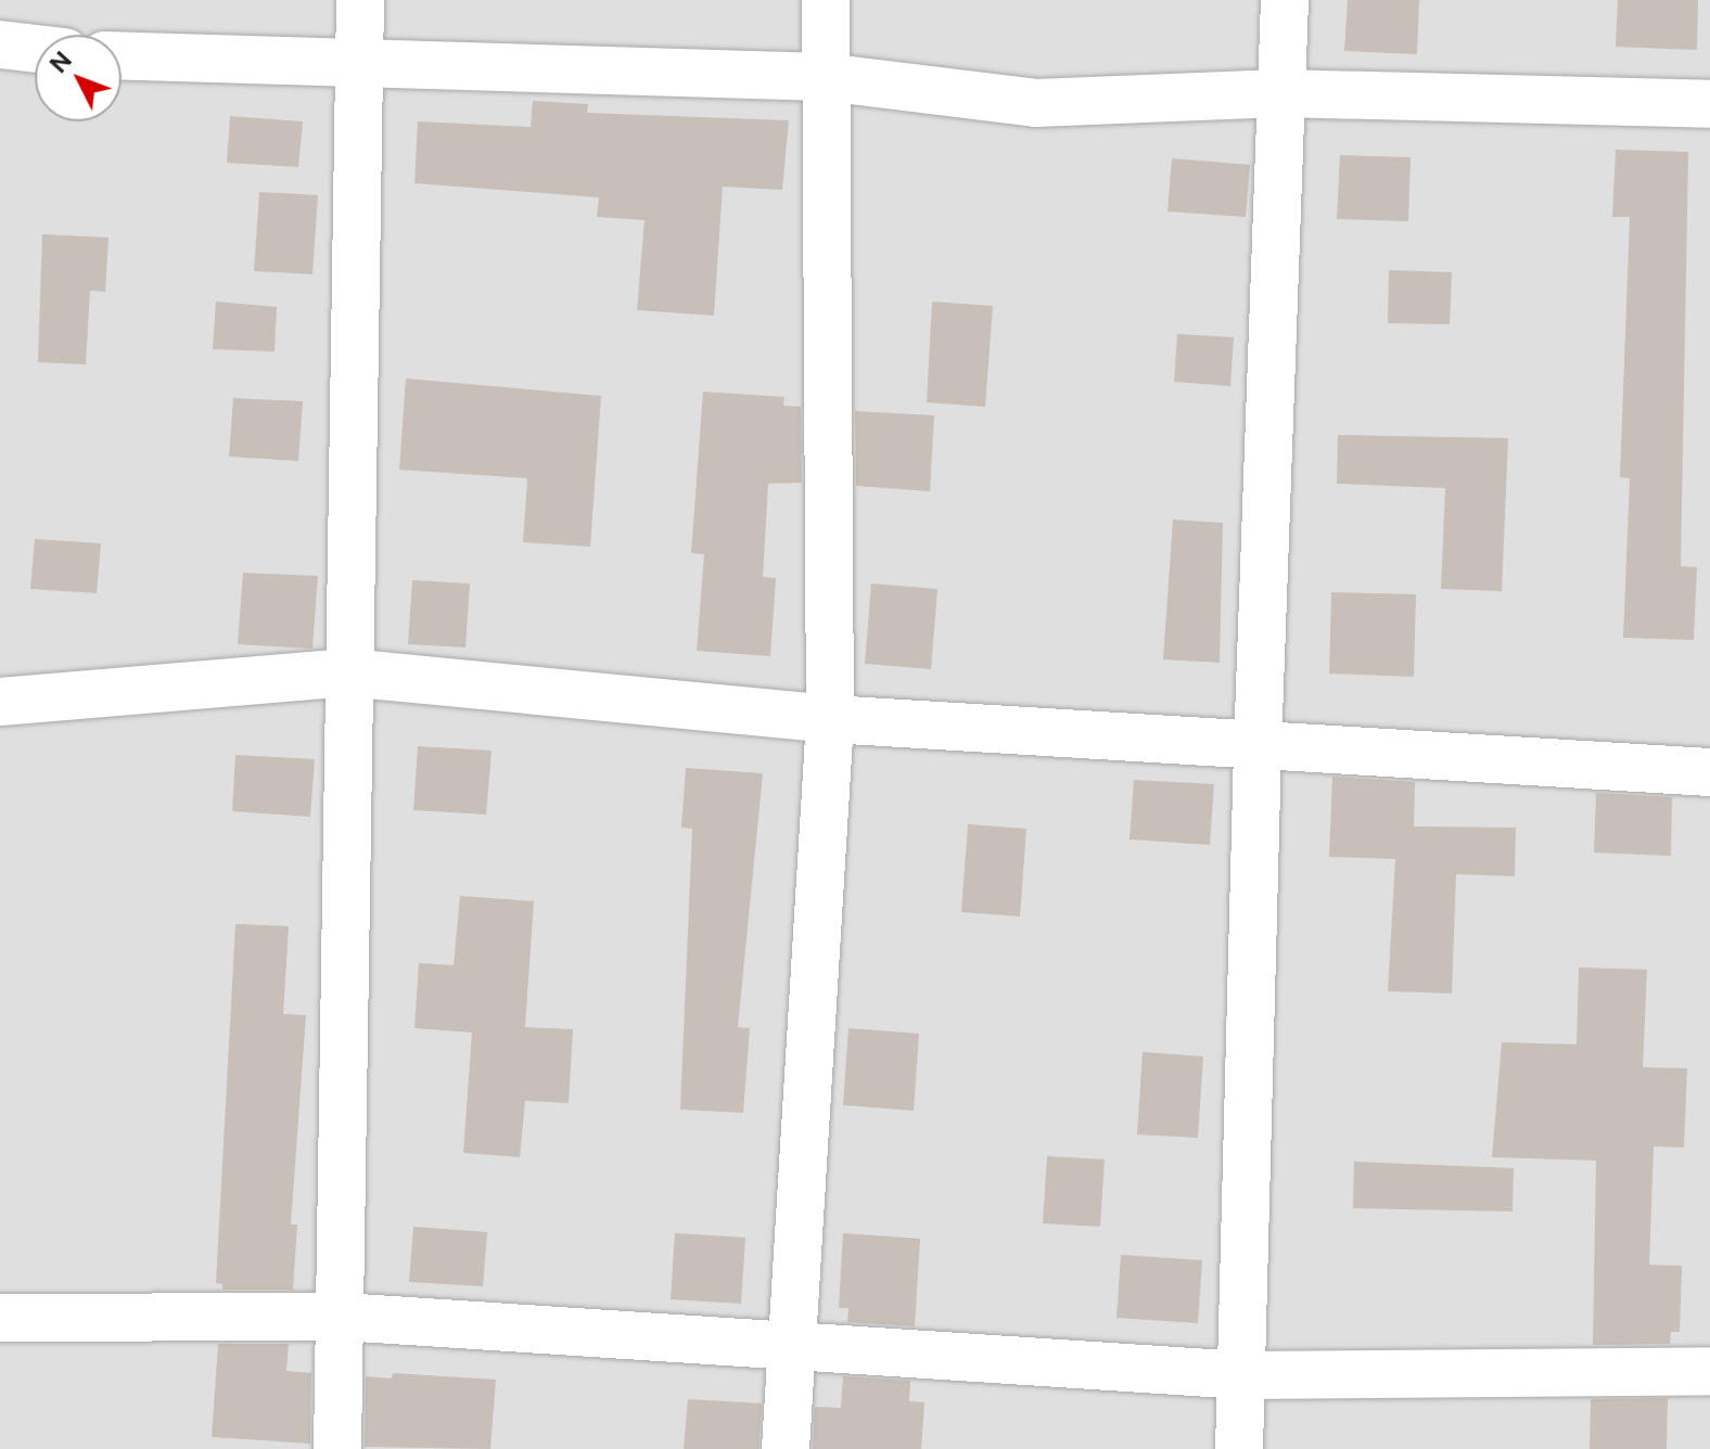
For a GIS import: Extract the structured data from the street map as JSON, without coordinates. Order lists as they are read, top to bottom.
{
  "north": "top left"
}
